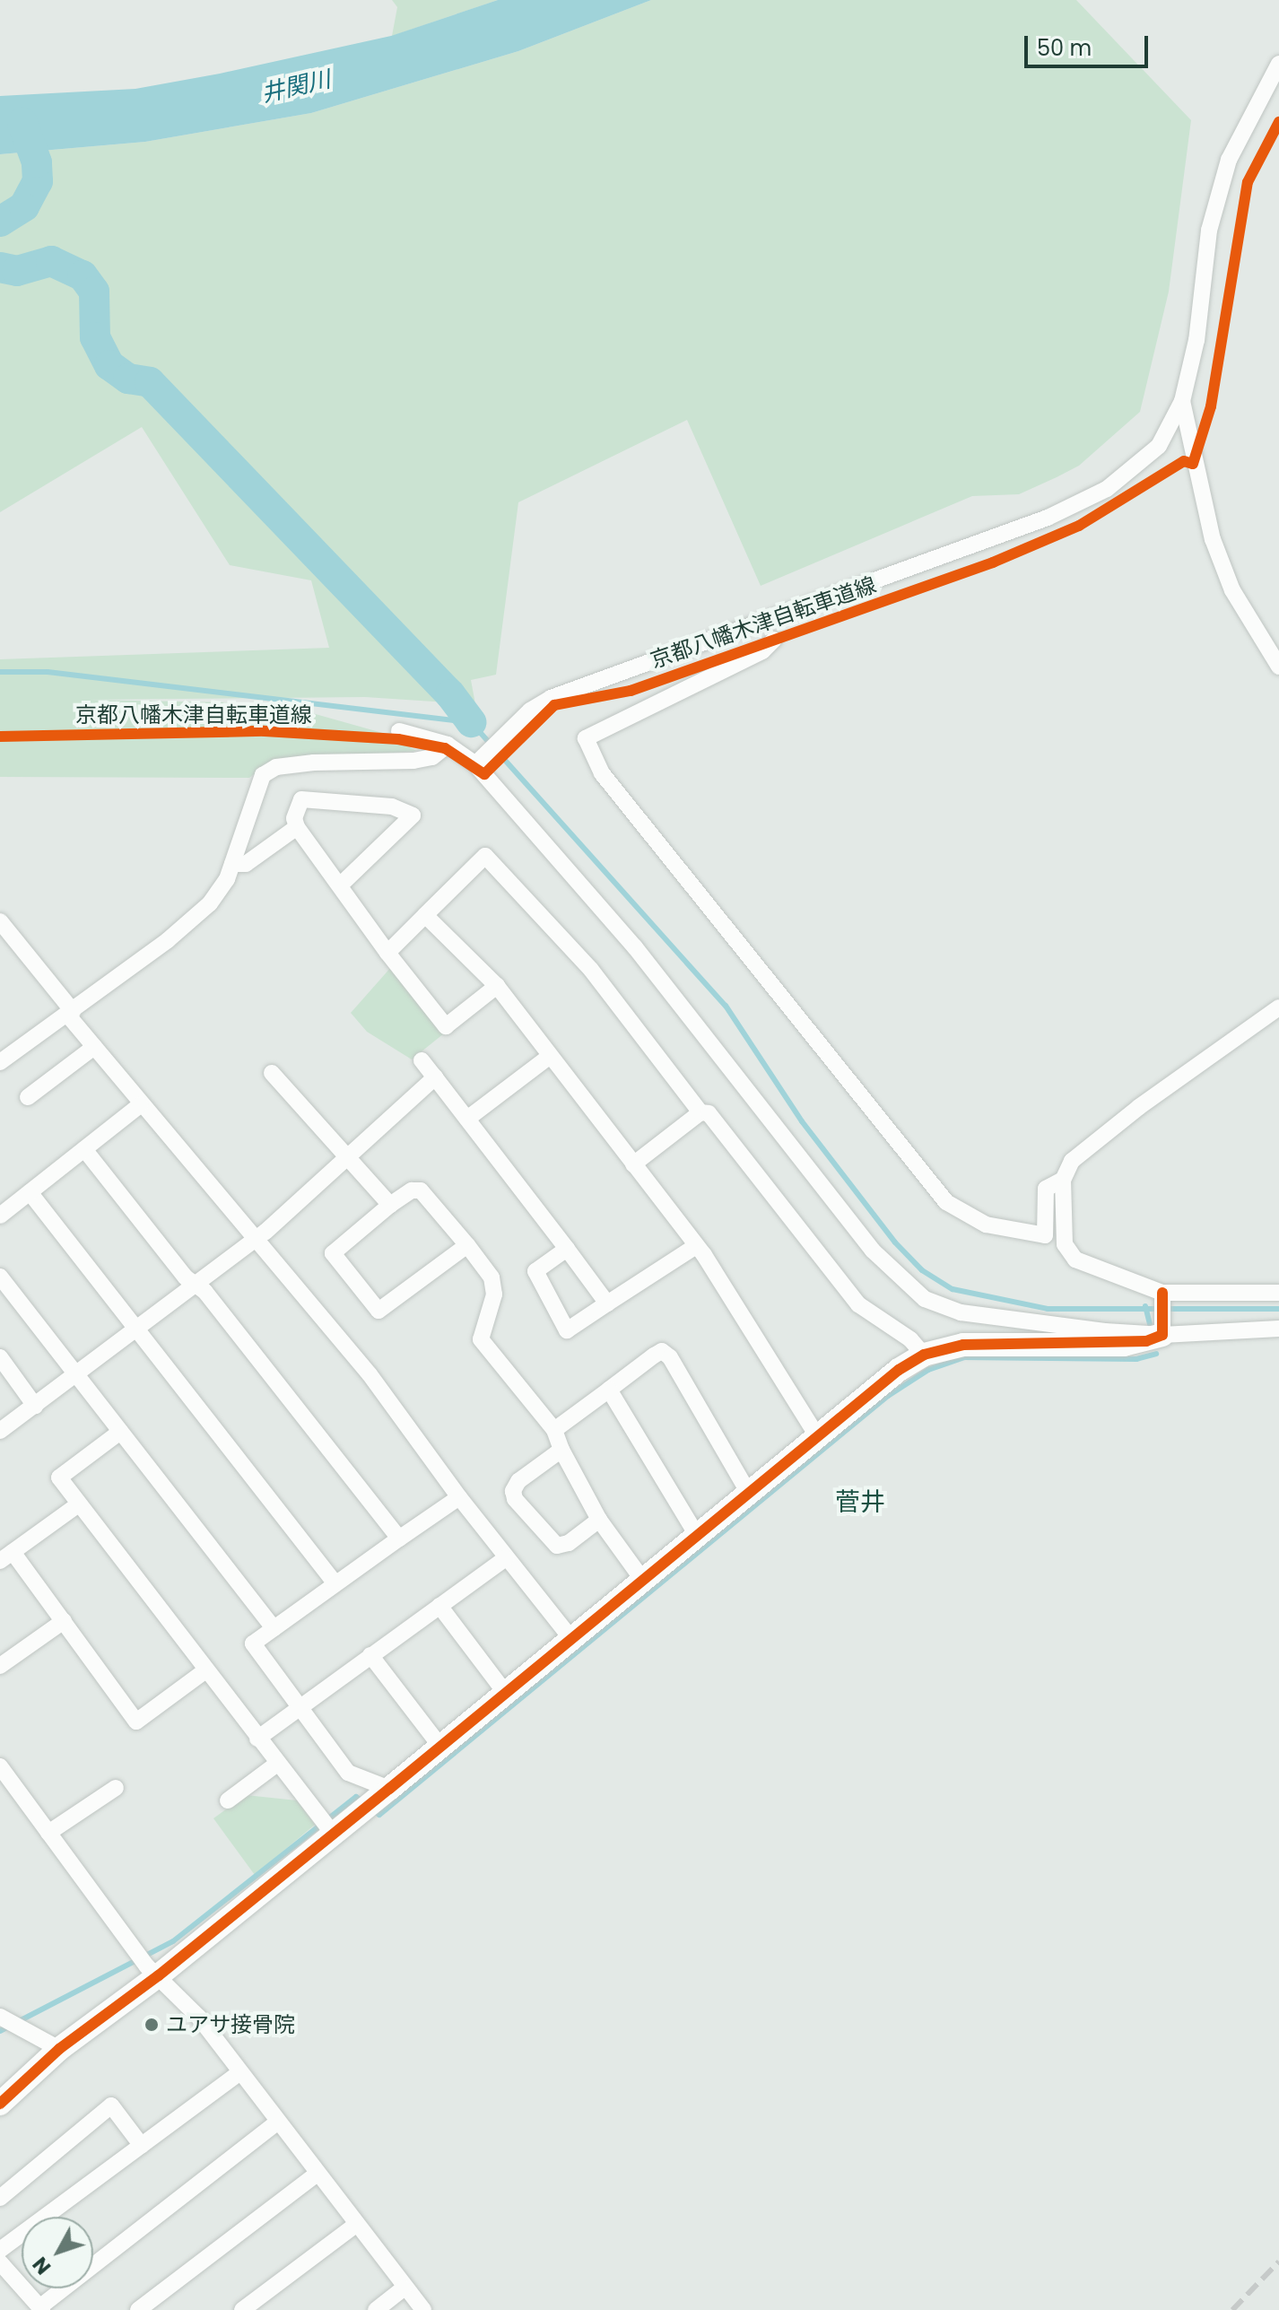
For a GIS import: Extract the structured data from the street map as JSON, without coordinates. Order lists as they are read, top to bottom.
{
  "streets": {
    "cycle path": ["京都八幡木津自転車道線"]
  },
  "districts": ["菅井"],
  "water": ["井関川"],
  "places": ["ユアサ接骨院"],
  "scale_bar": "50 m",
  "north": "bottom left"
}
